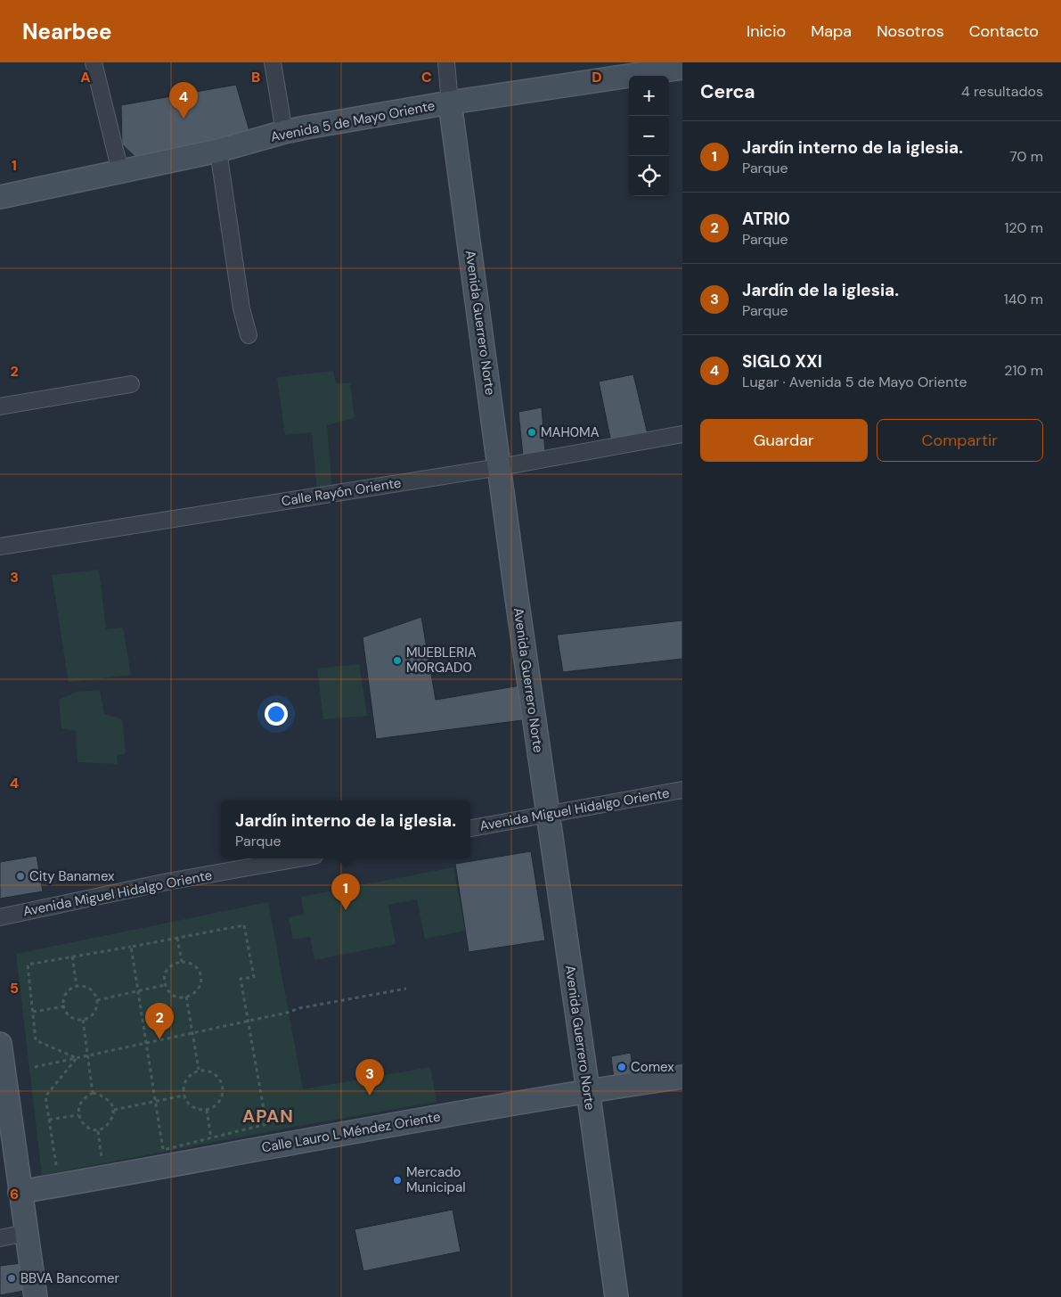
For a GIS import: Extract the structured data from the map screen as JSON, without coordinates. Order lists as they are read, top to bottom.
{
  "streets": {
    "main road": ["Avenida 5 de Mayo Oriente", "Avenida Guerrero Norte", "Calle Lauro L Méndez Oriente"],
    "street": ["Calle Rayón Oriente", "Avenida Miguel Hidalgo Oriente"]
  },
  "crossings": [
    ["Avenida 5 de Mayo Oriente", "Avenida Guerrero Norte"],
    ["Avenida Guerrero Norte", "Calle Rayón Oriente"],
    ["Avenida Guerrero Norte", "Avenida Miguel Hidalgo Oriente"],
    ["Avenida Guerrero Norte", "Calle Lauro L Méndez Oriente"]
  ],
  "districts": ["APAN"],
  "places": [
    "MAH0MA",
    "MUEBLERIA M0RGAD0",
    "City Banamex",
    "Comex",
    "Mercado Municipal",
    "BBVA Bancomer"
  ],
  "page": {
    "header": "Nearbee",
    "nav": [
      "Inicio",
      "Mapa",
      "Nosotros",
      "Contacto"
    ],
    "heading": ["Cerca", "4 resultados"],
    "map_buttons": ["+", "−"],
    "pins": [
      "4",
      "1",
      "2",
      "3"
    ],
    "list": [
      {
        "mark": "1",
        "name": "Jardín interno de la iglesia.",
        "note": "Parque",
        "value": "70 m"
      },
      {
        "mark": "2",
        "name": "ATRI0",
        "note": "Parque",
        "value": "120 m"
      },
      {
        "mark": "3",
        "name": "Jardín de la iglesia.",
        "note": "Parque",
        "value": "140 m"
      },
      {
        "mark": "4",
        "name": "SIGL0 XXI",
        "note": "Lugar · Avenida 5 de Mayo Oriente",
        "value": "210 m"
      }
    ],
    "buttons": ["Guardar", "Compartir"],
    "popup": ["Jardín interno de la iglesia.", "Parque"]
  },
  "grid": {
    "columns": [
      "A",
      "B",
      "C",
      "D"
    ],
    "rows": [
      "1",
      "2",
      "3",
      "4",
      "5",
      "6"
    ]
  }
}
